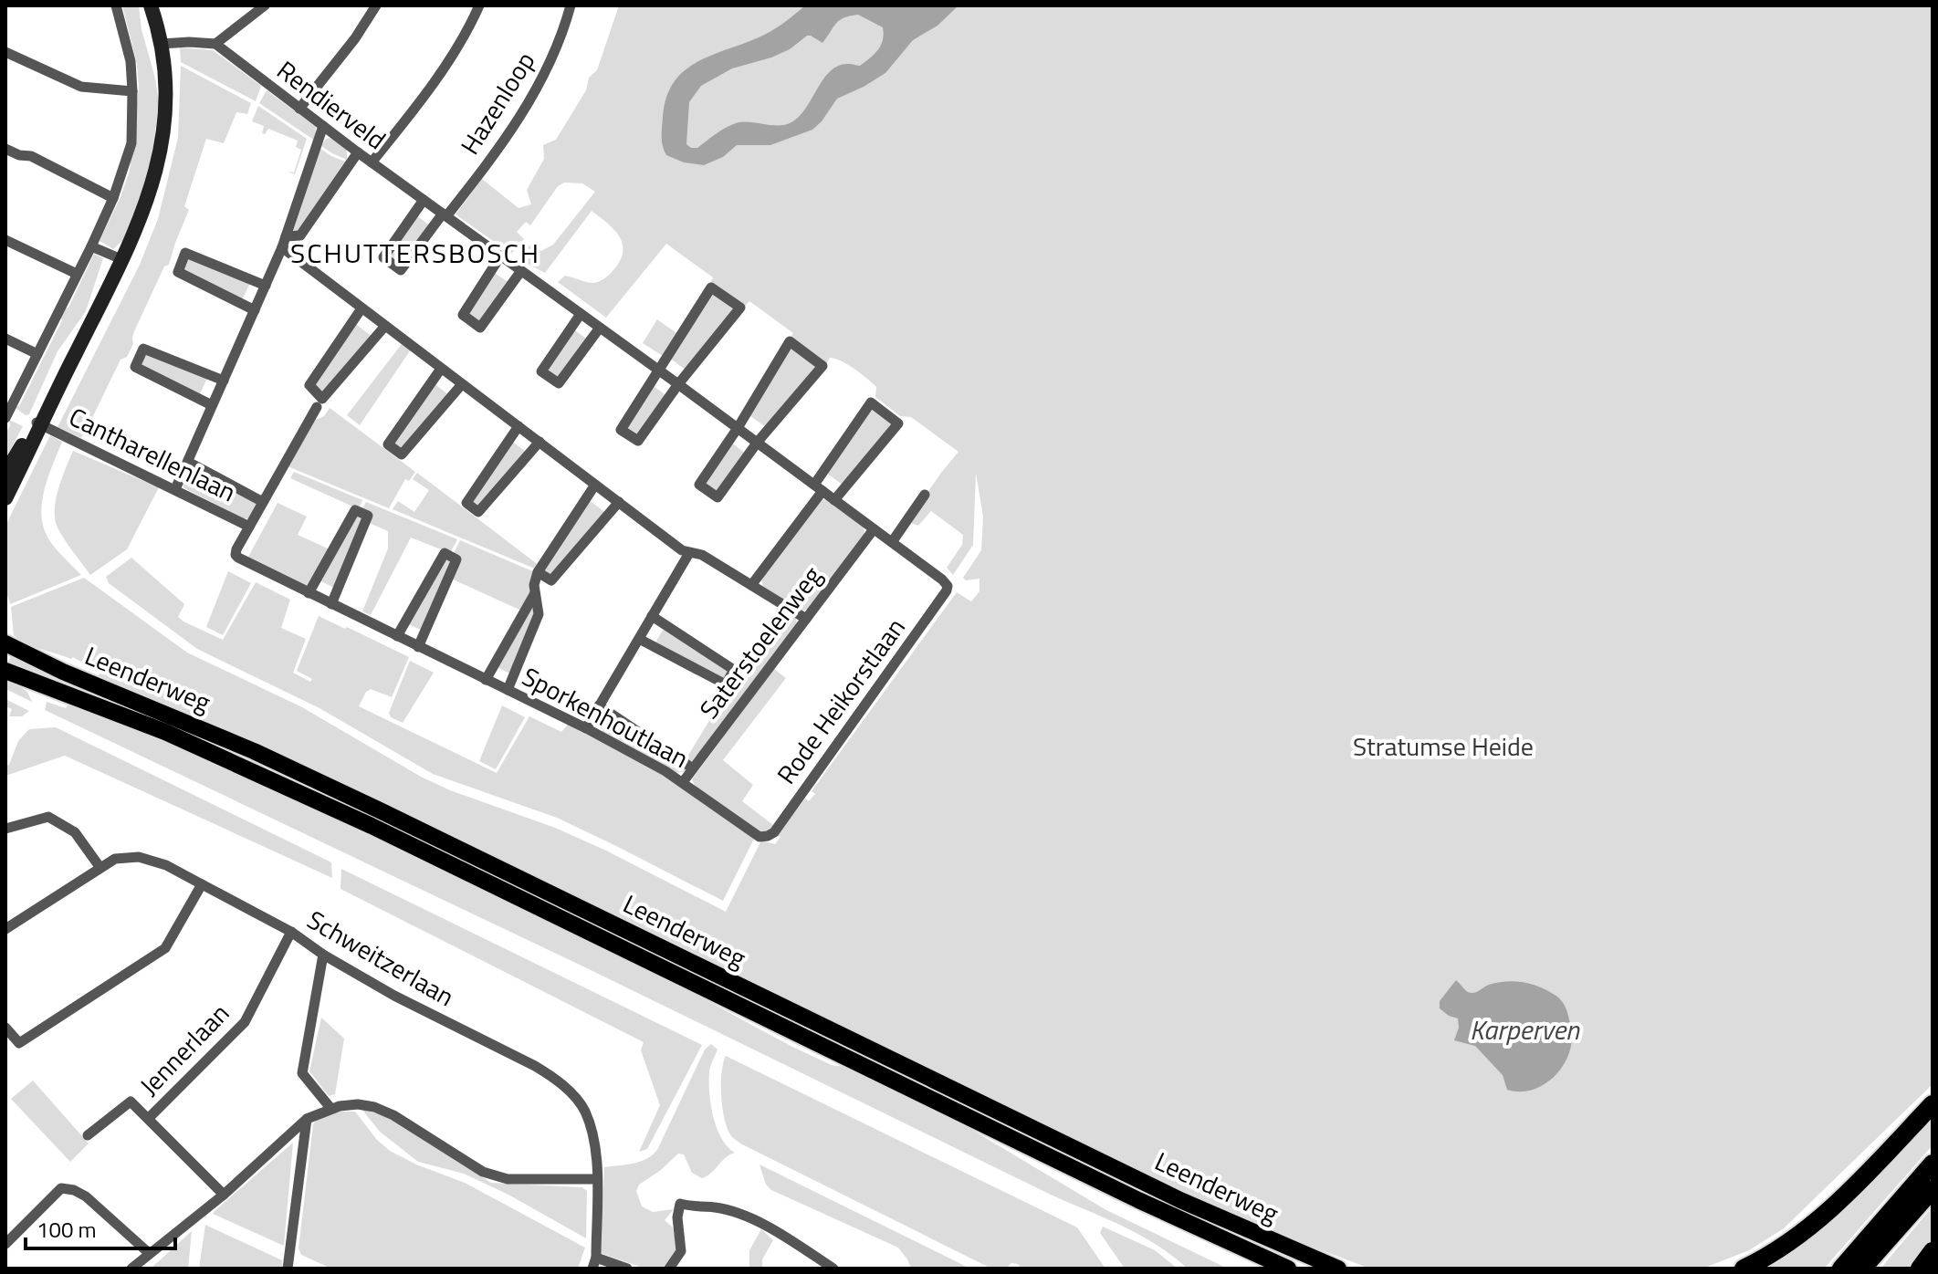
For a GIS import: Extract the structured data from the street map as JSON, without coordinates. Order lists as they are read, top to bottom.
{
  "streets": {
    "main road": ["Leenderweg"],
    "street": [
      "Hazenloop",
      "Rendierveld",
      "Cantharellenlaan",
      "Saterstoelenweg",
      "Rode Heikorstlaan",
      "Sporkenhoutlaan",
      "Schweitzerlaan",
      "Jennerlaan"
    ]
  },
  "crossings": [
    ["Hazenloop", "Rendierveld"],
    ["Rendierveld", "Saterstoelenweg"],
    ["Rendierveld", "Rode Heikorstlaan"],
    ["Cantharellenlaan", "Sporkenhoutlaan"],
    ["Saterstoelenweg", "Sporkenhoutlaan"],
    ["Rode Heikorstlaan", "Sporkenhoutlaan"],
    ["Schweitzerlaan", "Jennerlaan"]
  ],
  "districts": ["SCHUTTERSBOSCH"],
  "water": ["Karperven"],
  "parks": ["Stratumse Heide"],
  "scale_bar": "100 m"
}
